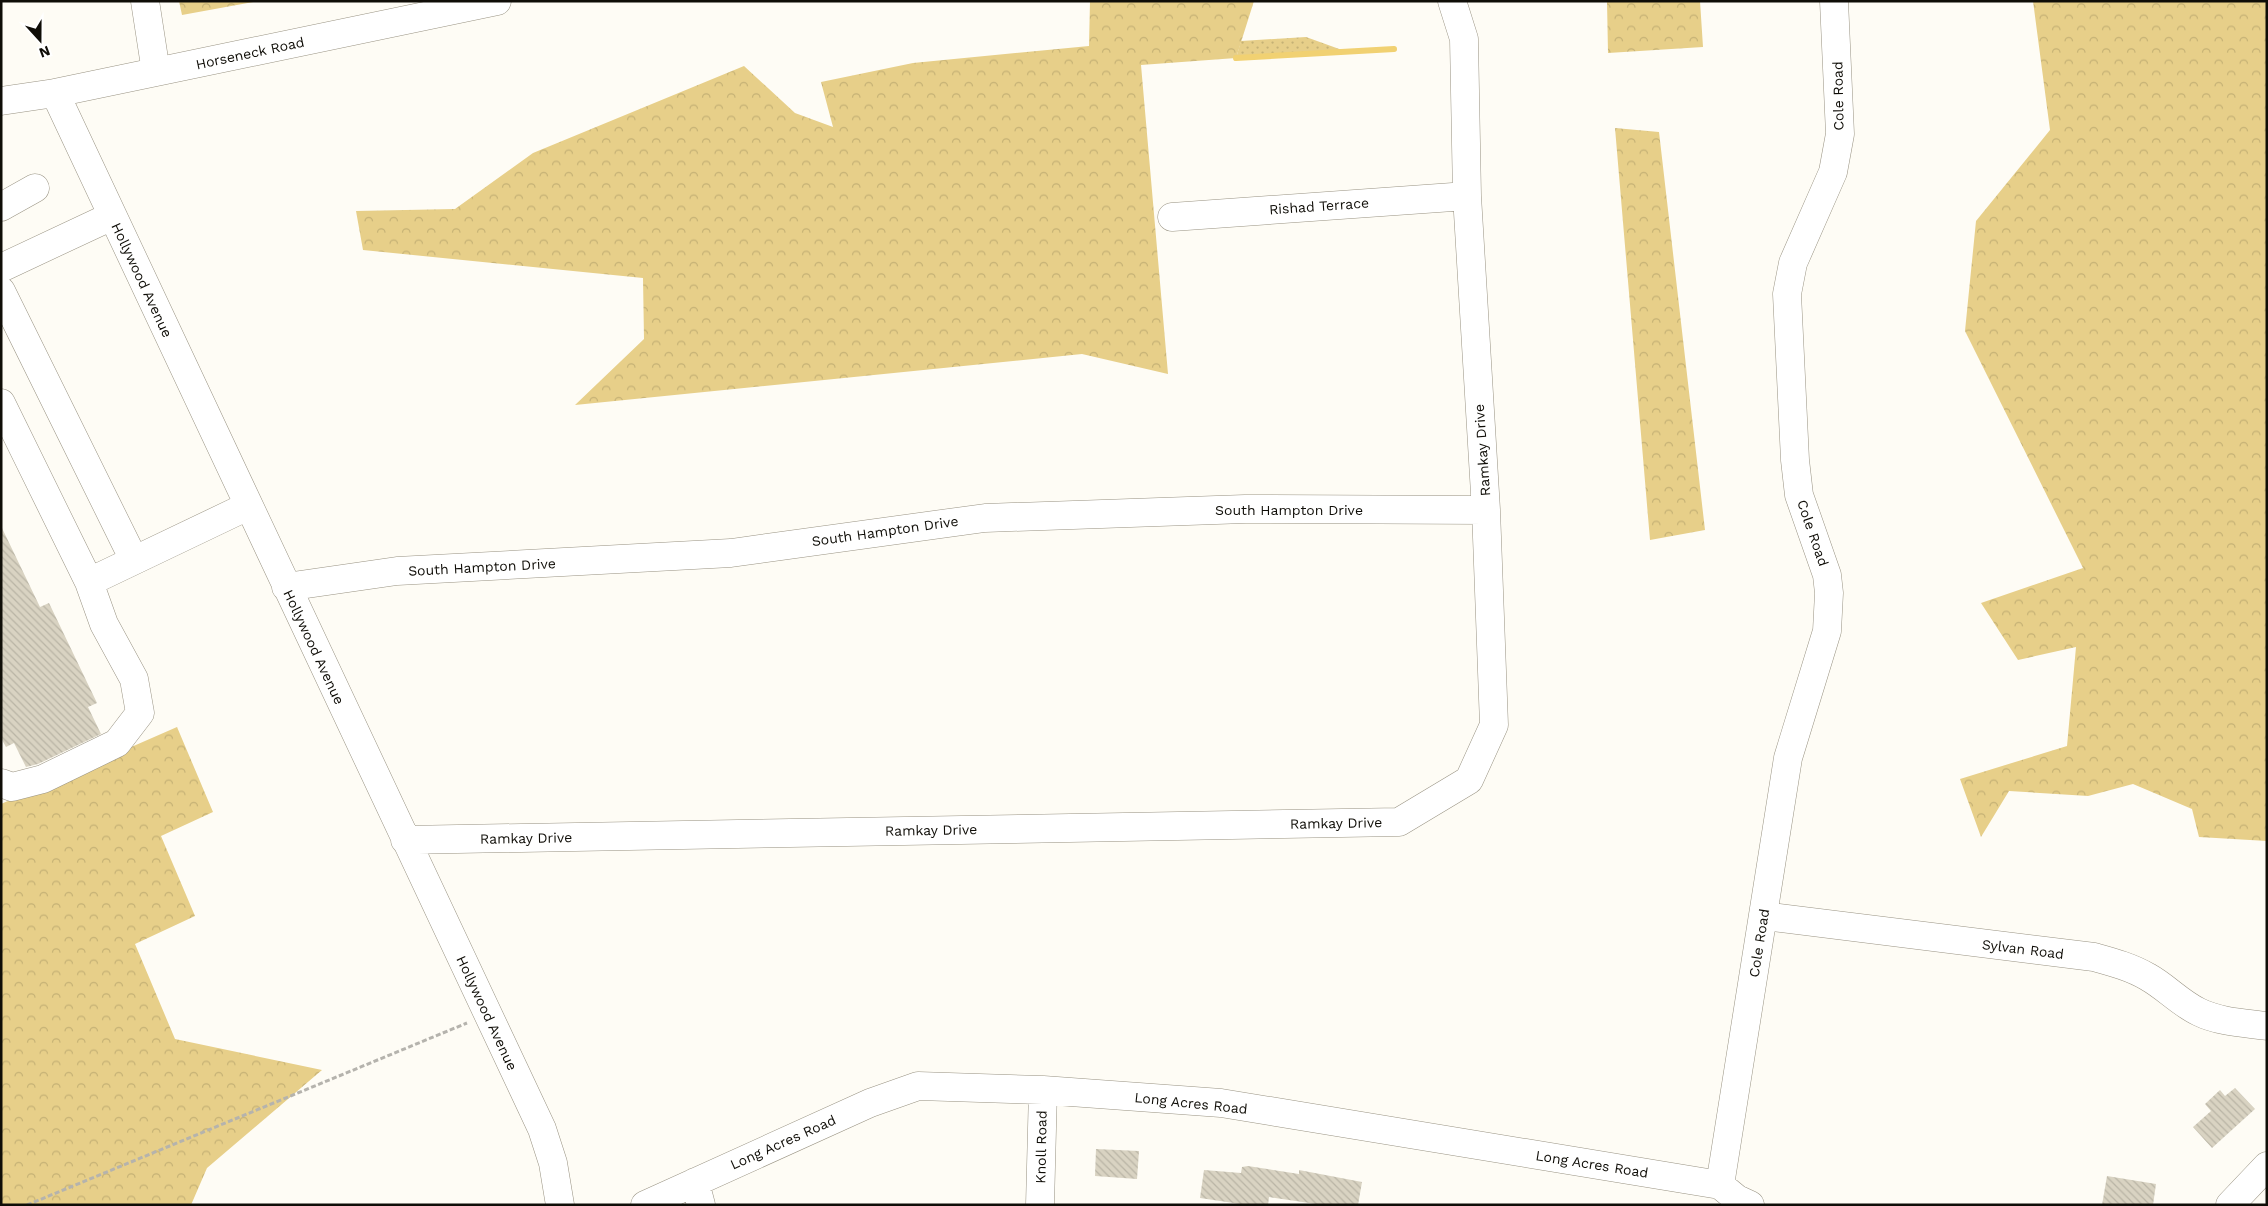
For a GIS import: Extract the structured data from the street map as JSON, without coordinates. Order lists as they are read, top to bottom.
{
  "streets": {
    "street": [
      "Horseneck Road",
      "Cole Road",
      "Rishad Terrace",
      "Hollywood Avenue",
      "Ramkay Drive",
      "South Hampton Drive",
      "Sylvan Road",
      "Long Acres Road",
      "Knoll Road"
    ]
  },
  "crossings": [
    ["Horseneck Road", "Hollywood Avenue"],
    ["Cole Road", "Sylvan Road"],
    ["Cole Road", "Long Acres Road"],
    ["Rishad Terrace", "Ramkay Drive"],
    ["Hollywood Avenue", "Ramkay Drive"],
    ["Hollywood Avenue", "South Hampton Drive"],
    ["Ramkay Drive", "South Hampton Drive"],
    ["Long Acres Road", "Knoll Road"]
  ],
  "north": "bottom"
}
